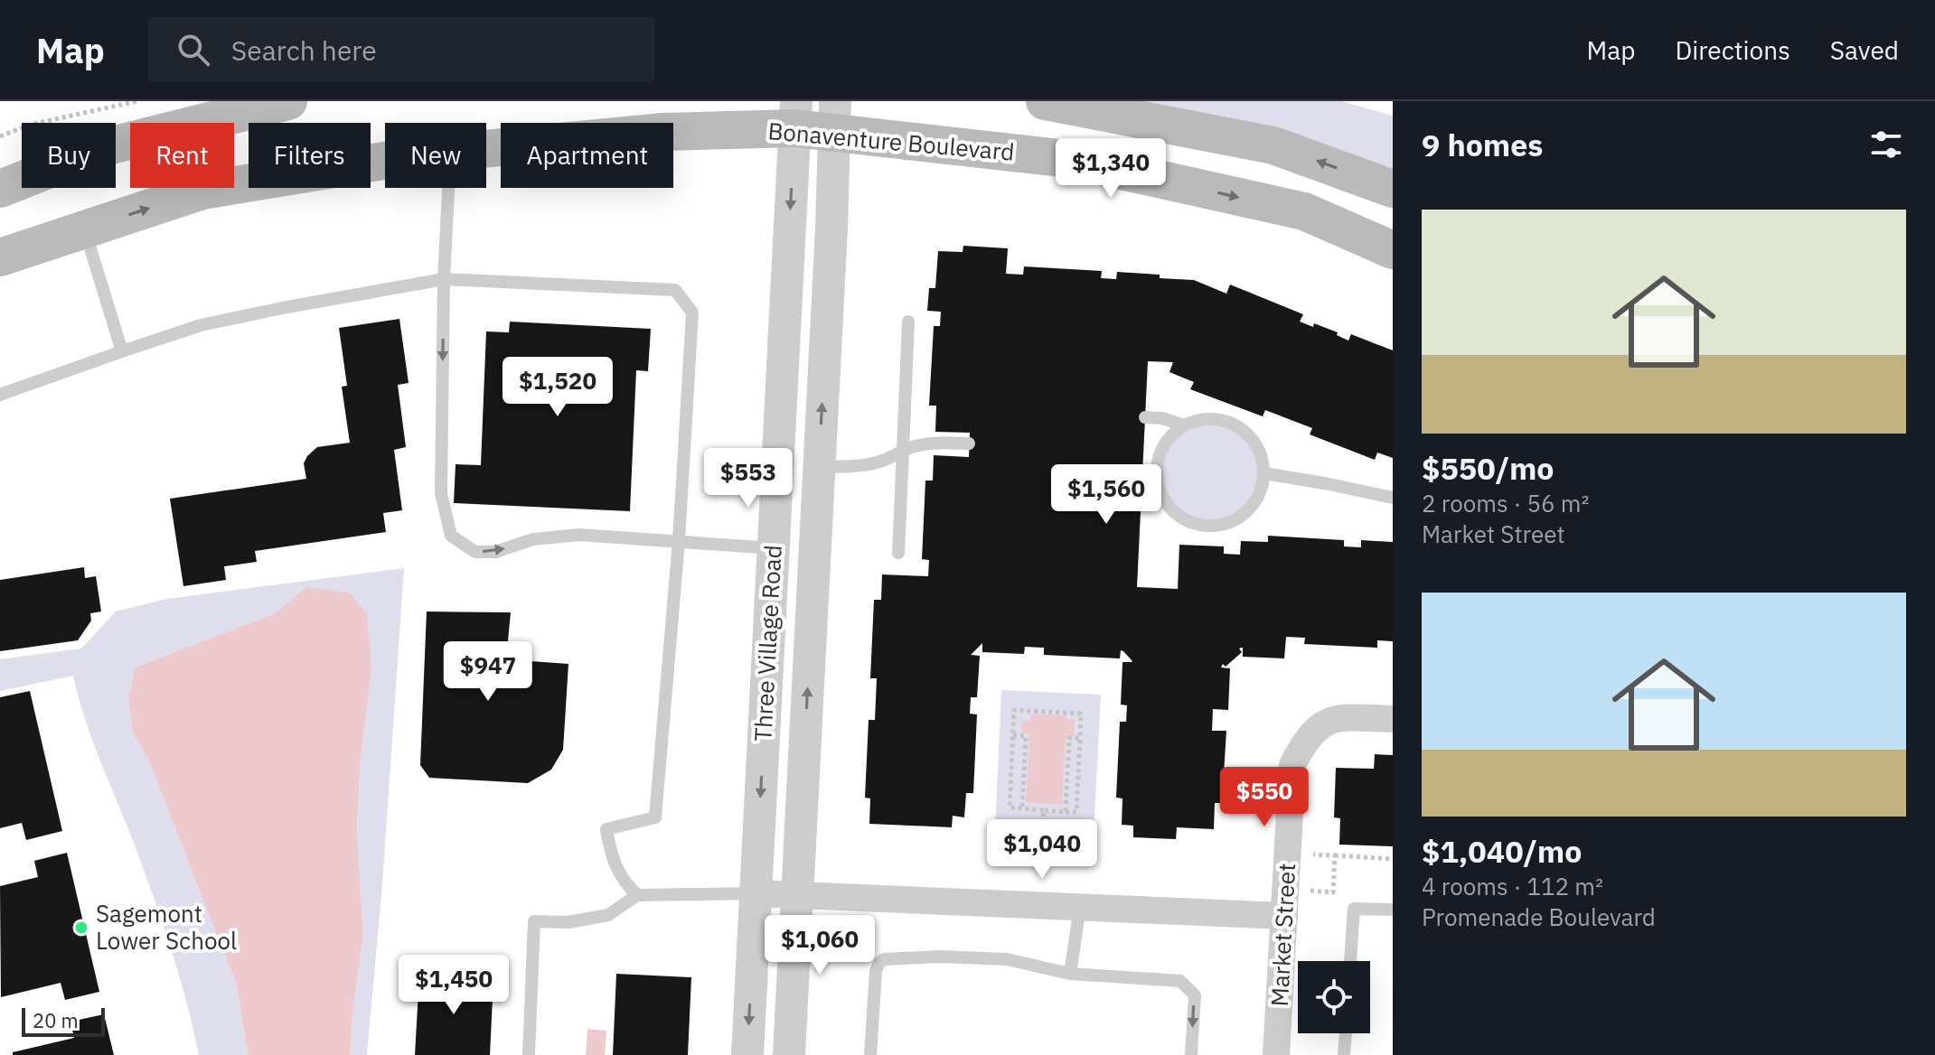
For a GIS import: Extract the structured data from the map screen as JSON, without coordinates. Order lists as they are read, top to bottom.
{
  "streets": {
    "main road": ["Bonaventure Boulevard"],
    "street": ["Three Village Road", "Market Street"]
  },
  "crossings": [
    ["Bonaventure Boulevard", "Three Village Road"]
  ],
  "places": ["Sagemont Lower School"],
  "scale_bar": "20 m",
  "page": {
    "header": "Map",
    "search": "Search here",
    "nav": ["Map", "Directions", "Saved"],
    "heading": "9 homes",
    "chip": [
      "Buy",
      "Rent",
      "Filters",
      "New",
      "Apartment"
    ],
    "price": [
      "$1,340",
      "$1,520",
      "$553",
      "$1,560",
      "$947",
      "$550",
      "$1,040",
      "$1,060",
      "$1,450"
    ],
    "list": [
      {
        "name": "$550/mo",
        "note": "2 rooms · 56 m² · Market Street"
      },
      {
        "name": "$1,040/mo",
        "note": "4 rooms · 112 m² · Promenade Boulevard"
      }
    ],
    "scale": "20 m"
  }
}
